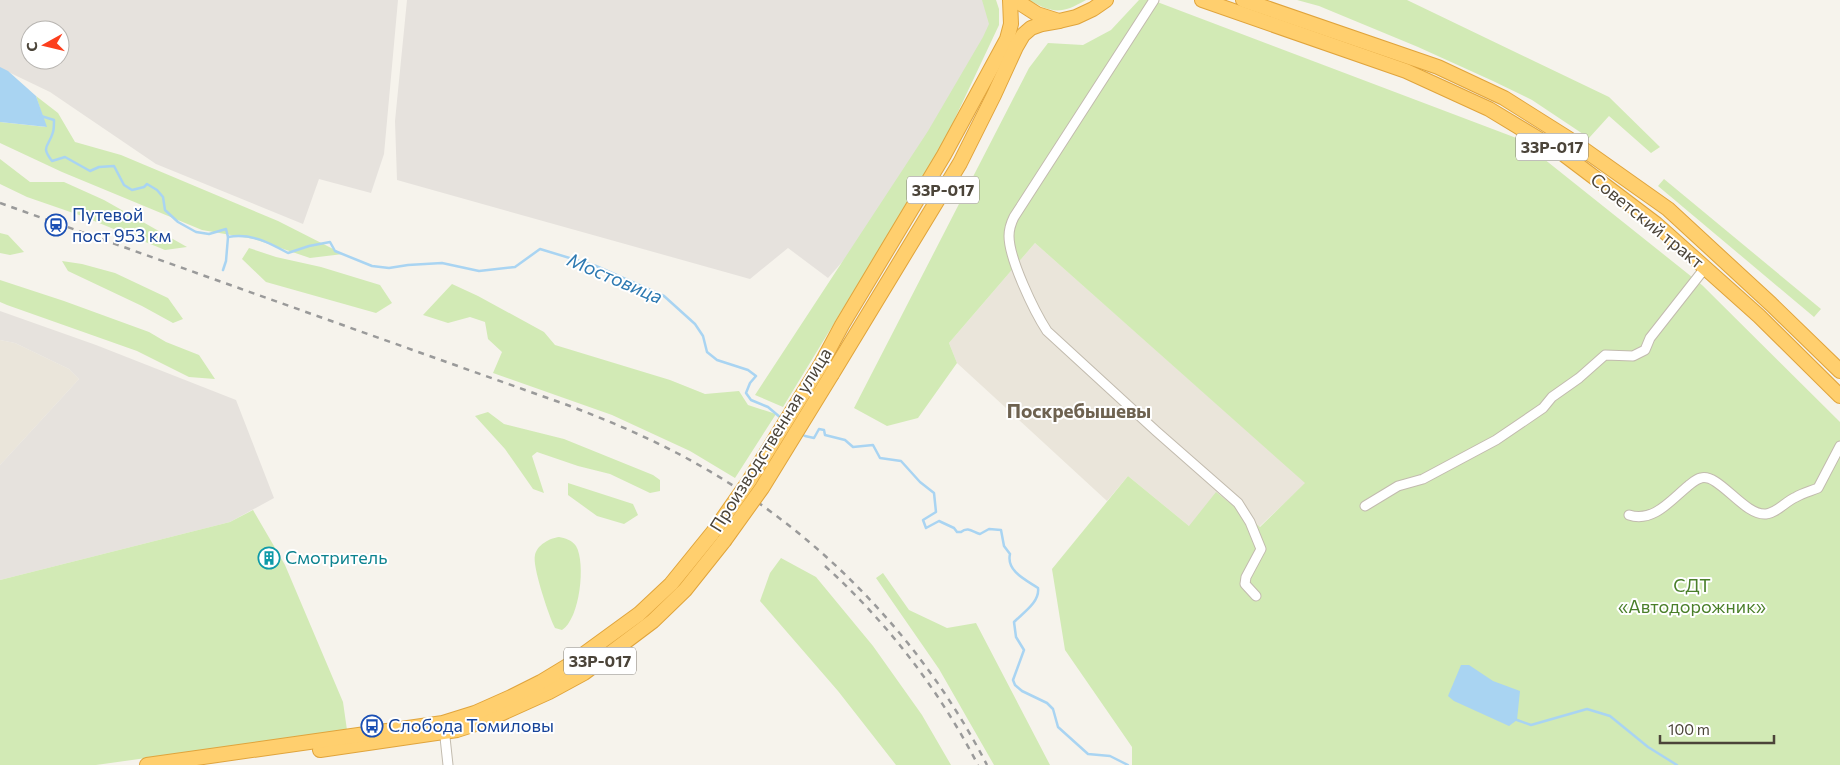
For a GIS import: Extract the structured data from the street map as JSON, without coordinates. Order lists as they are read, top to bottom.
{
  "streets": {
    "highway": ["33Р-017", "Советский тракт", "Производственная улица"]
  },
  "crossings": [
    ["33Р-017", "Производственная улица"]
  ],
  "districts": ["Поскребышевы"],
  "water": ["Мостовица"],
  "parks": ["СДТ «Автодорожник»"],
  "places": {
    "station": ["Путевой пост 953 км"],
    "building": ["Смотритель"],
    "bus stop": ["Слобода Томиловы"]
  },
  "scale_bar": "100 m",
  "north": "left"
}
